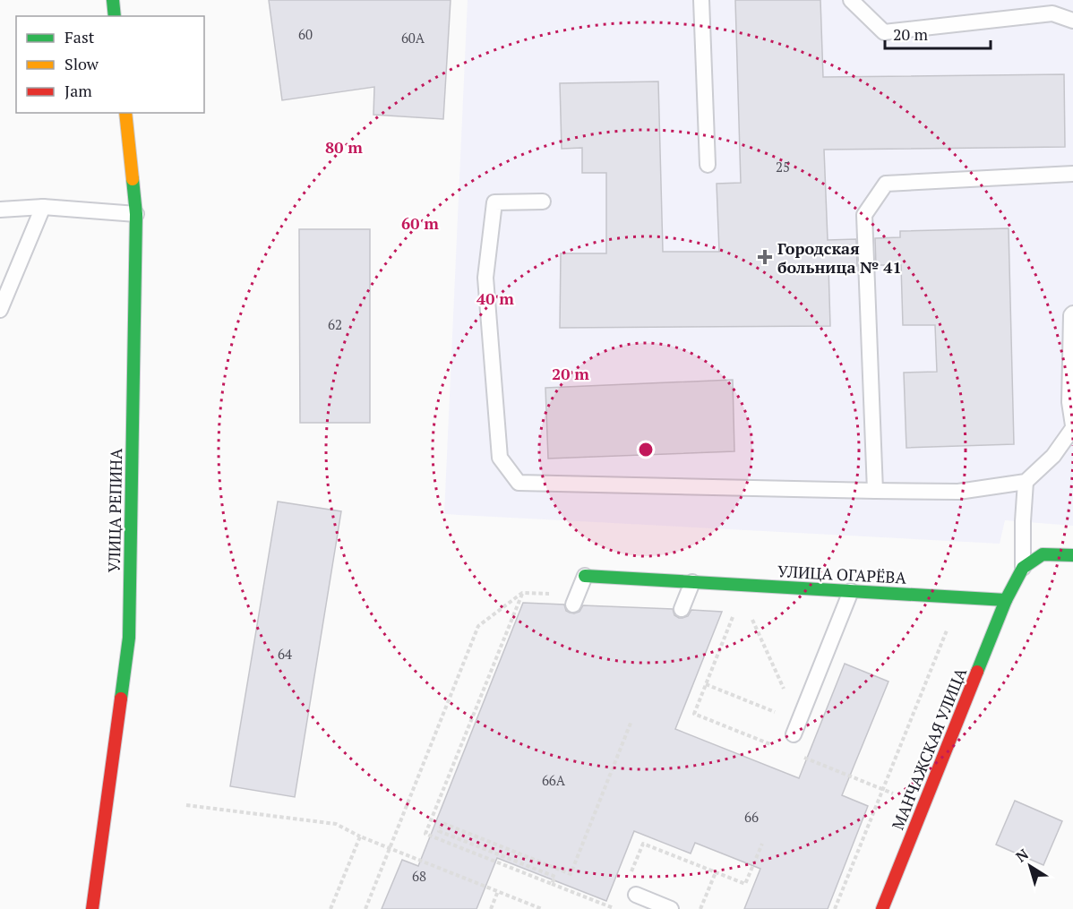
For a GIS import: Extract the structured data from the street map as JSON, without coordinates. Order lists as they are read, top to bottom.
{
  "streets": {
    "street": ["УЛИЦА РЕПИНА", "УЛИЦА ОГАРЁВА", "МАНЧАЖСКАЯ УЛИЦА"]
  },
  "crossings": [
    ["УЛИЦА ОГАРЁВА", "МАНЧАЖСКАЯ УЛИЦА"]
  ],
  "places": {
    "health": ["Городская больница № 41"]
  },
  "house_numbers": [
    "60",
    "60А",
    "25",
    "62",
    "64",
    "66А",
    "66",
    "68"
  ],
  "legend": ["Fast", "Slow", "Jam"],
  "scale_bar": "20 m",
  "north": "top left",
  "rings": [
    "80 m",
    "60 m",
    "40 m",
    "20 m"
  ]
}
